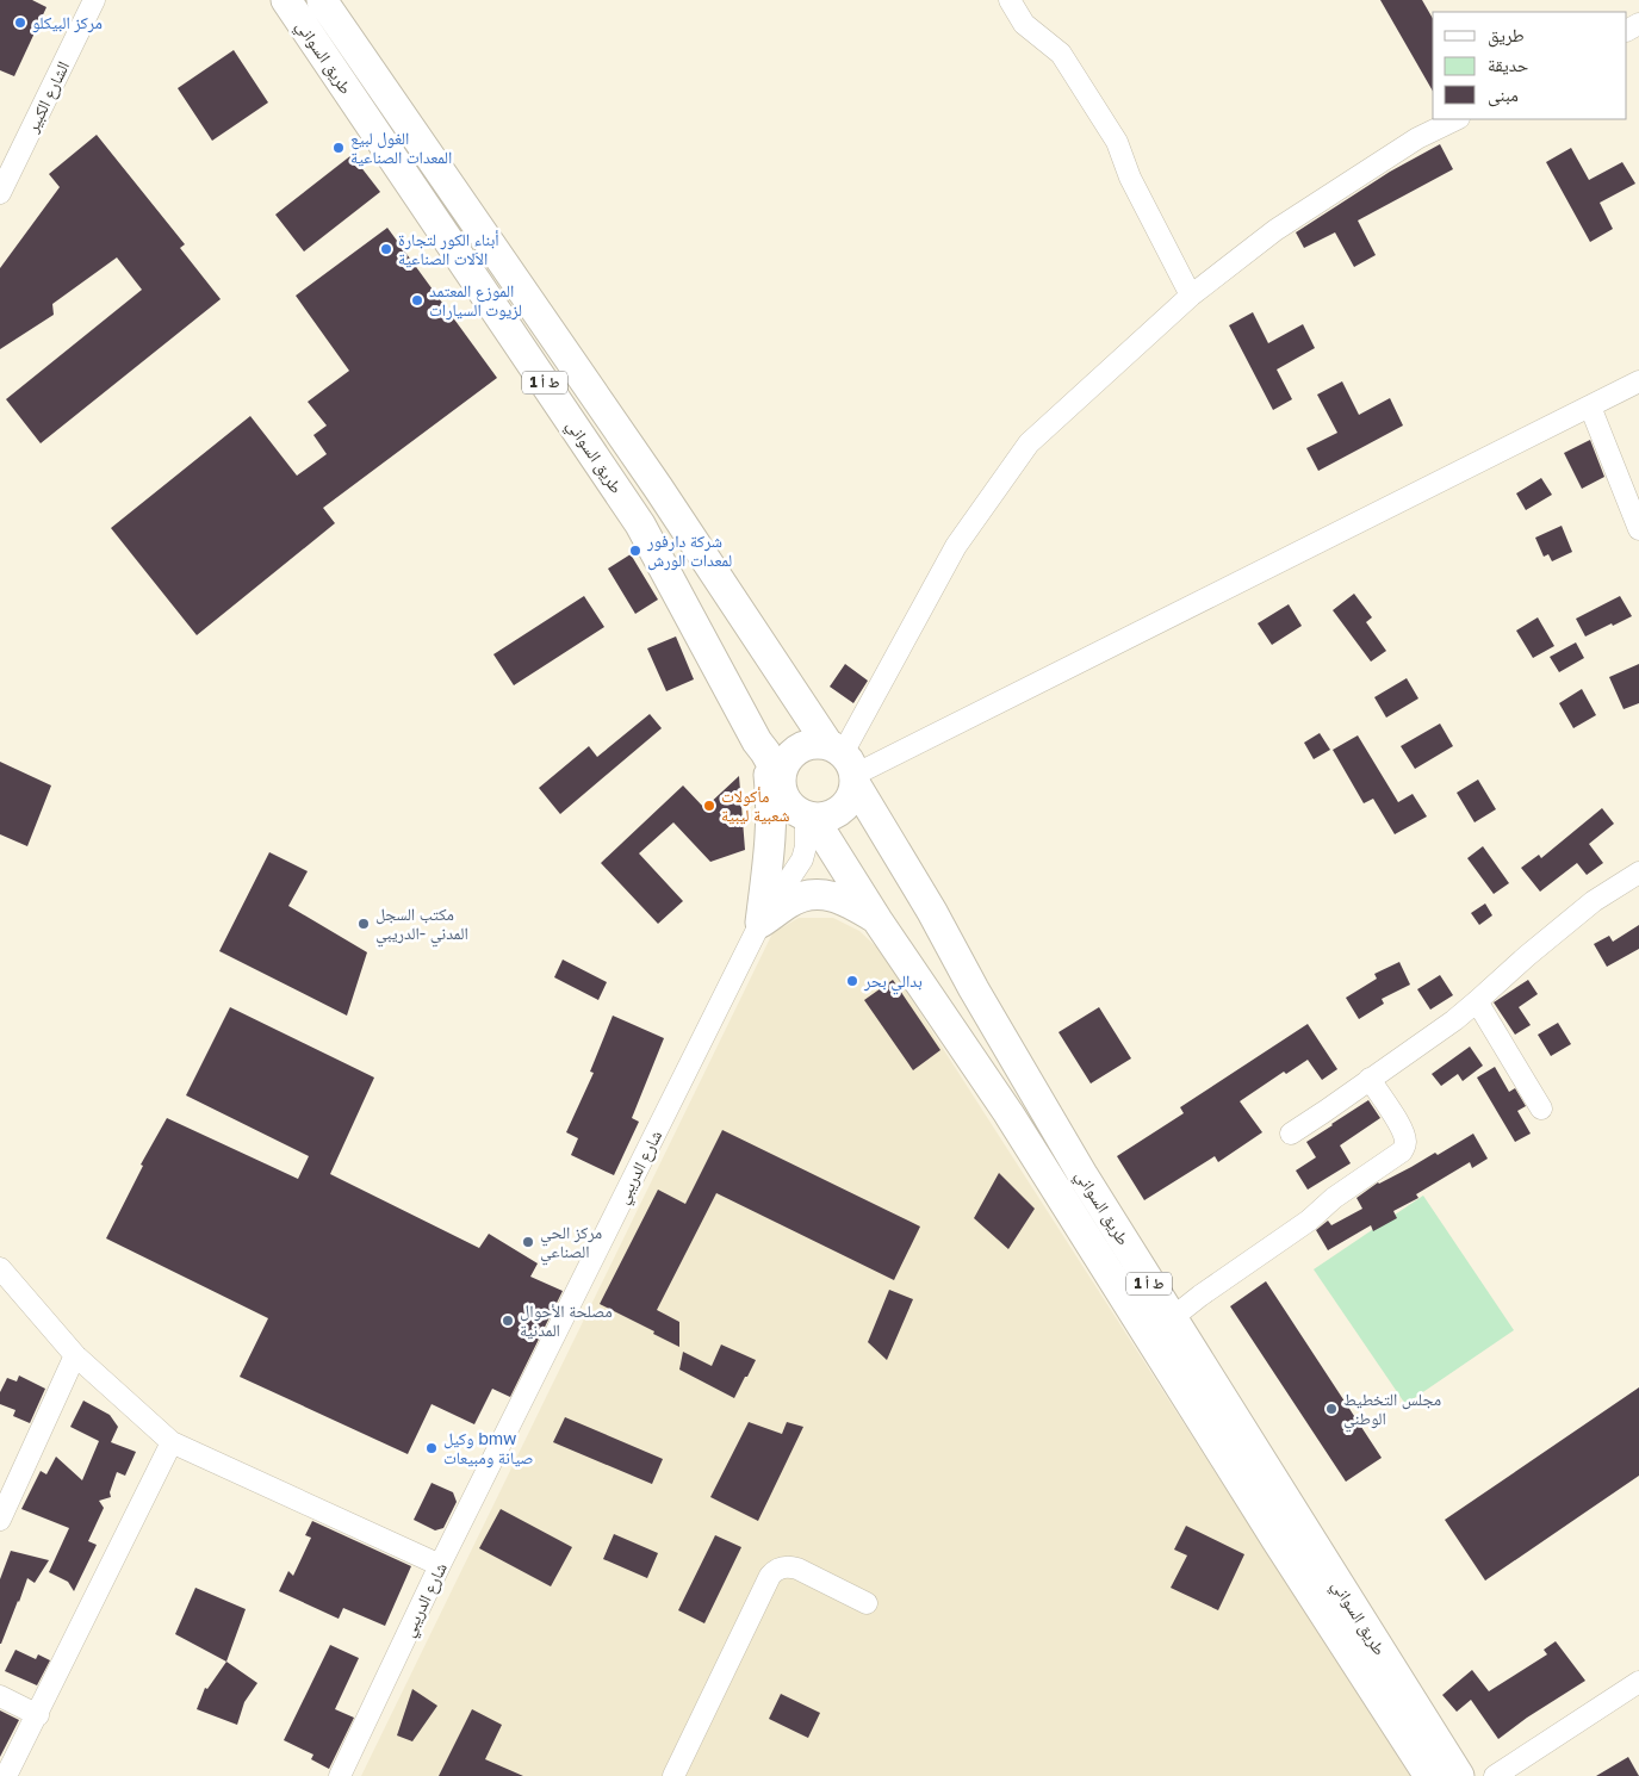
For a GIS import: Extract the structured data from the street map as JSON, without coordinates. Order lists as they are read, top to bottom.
{
  "streets": {
    "highway": ["طريق السواني", "ط أ 1"],
    "street": ["الشارع الكبير", "شارع الدريبي"]
  },
  "crossings": [
    ["طريق السواني", "شارع الدريبي"]
  ],
  "places": [
    "مركز البيكلو",
    "الغول لبيع المعدات الصناعية",
    "أبناء الكور لتجارة الاَلات الصناعية",
    "الموزع المعتمد لزيوت السيارات",
    "شركة دارفور لمعدات الورش",
    "مأكولات شعبية ليبية",
    "مكتب السجل المدني -الدريبي",
    "بدالي بحر",
    "مركز الحي الصناعي",
    "مصلحة الأحوال المدنية",
    "مجلس التخطيط الوطني",
    "وكيل bmw صيانة ومبيعات"
  ],
  "legend": ["طريق", "حديقة", "مبنى"]
}
